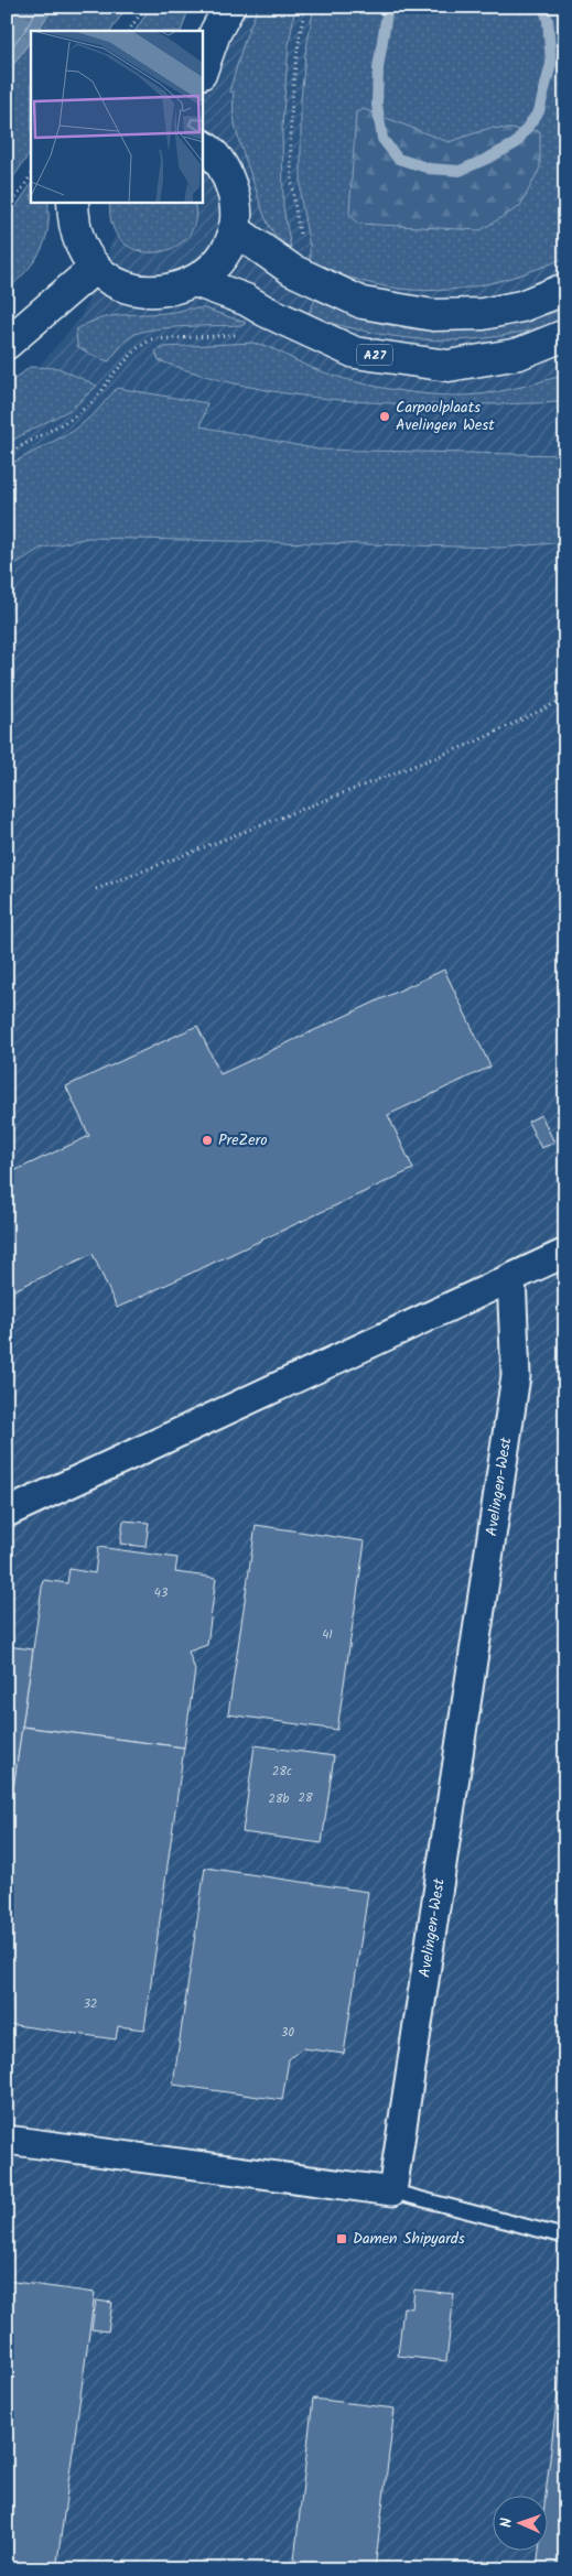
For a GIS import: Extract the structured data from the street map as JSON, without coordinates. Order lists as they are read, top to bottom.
{
  "streets": {
    "main road": ["A27"],
    "street": ["Avelingen-West"]
  },
  "places": {
    "other": ["Carpoolplaats Avelingen West", "PreZero"],
    "transit": ["Damen Shipyards"]
  },
  "house_numbers": [
    "43",
    "41",
    "28c",
    "28",
    "28b",
    "32",
    "30"
  ],
  "north": "left"
}
